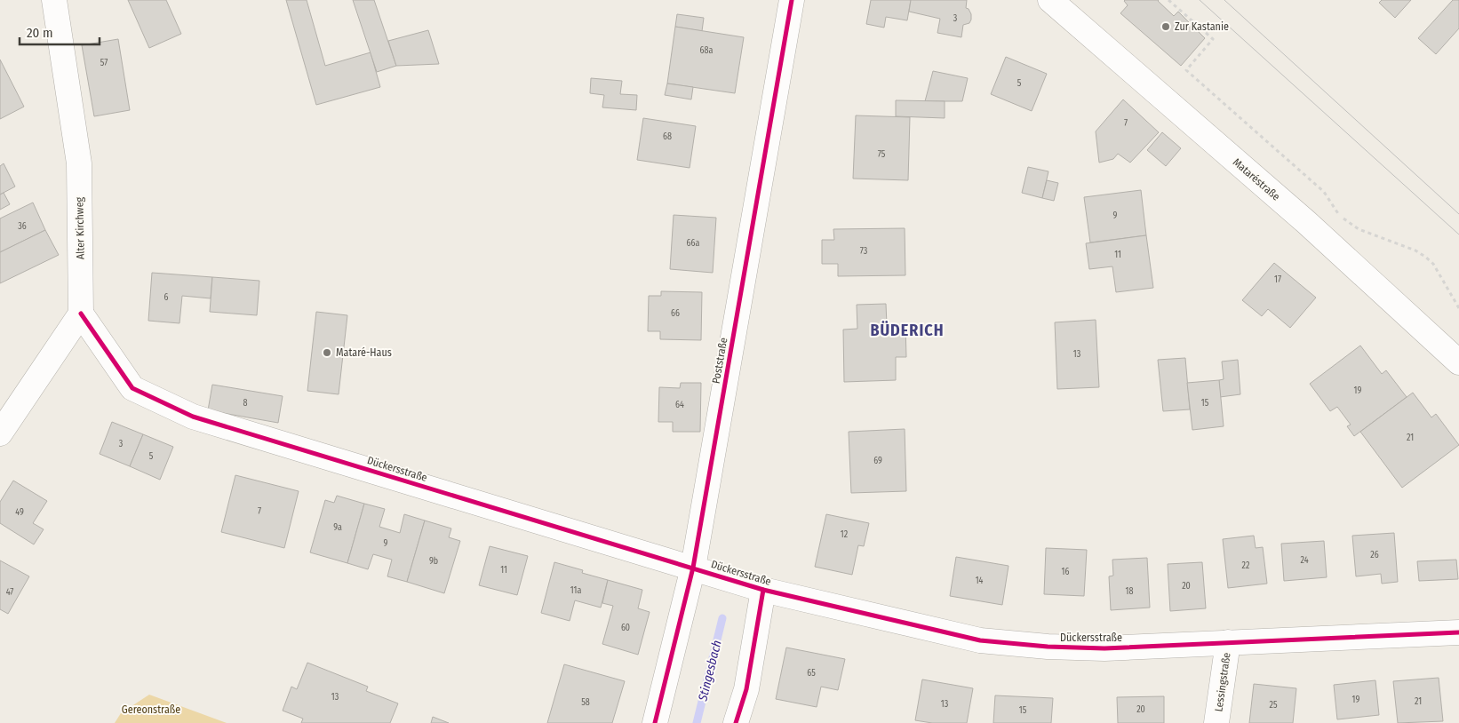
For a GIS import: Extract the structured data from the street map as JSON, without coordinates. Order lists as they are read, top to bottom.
{
  "streets": {
    "street": [
      "Mataréstraße",
      "Alter Kirchweg",
      "Poststraße",
      "Dückersstraße",
      "Lessingstraße"
    ]
  },
  "crossings": [
    ["Alter Kirchweg", "Dückersstraße"],
    ["Poststraße", "Dückersstraße"],
    ["Dückersstraße", "Lessingstraße"]
  ],
  "districts": ["BÜDERICH"],
  "water": ["Stingesbach"],
  "parks": ["Gereonstraße"],
  "places": ["Zur Kastanie", "Mataré-Haus"],
  "house_numbers": [
    "3",
    "68a",
    "57",
    "5",
    "7",
    "68",
    "75",
    "9",
    "36",
    "66a",
    "73",
    "11",
    "17",
    "6",
    "66",
    "13",
    "19",
    "8",
    "15",
    "64",
    "21",
    "3",
    "5",
    "69",
    "7",
    "49",
    "9a",
    "12",
    "9",
    "26",
    "24",
    "9b",
    "22",
    "11",
    "16",
    "14",
    "20",
    "11a",
    "18",
    "47",
    "60",
    "65",
    "13",
    "19",
    "21",
    "58",
    "13",
    "25",
    "20",
    "15"
  ],
  "scale_bar": "20 m"
}
